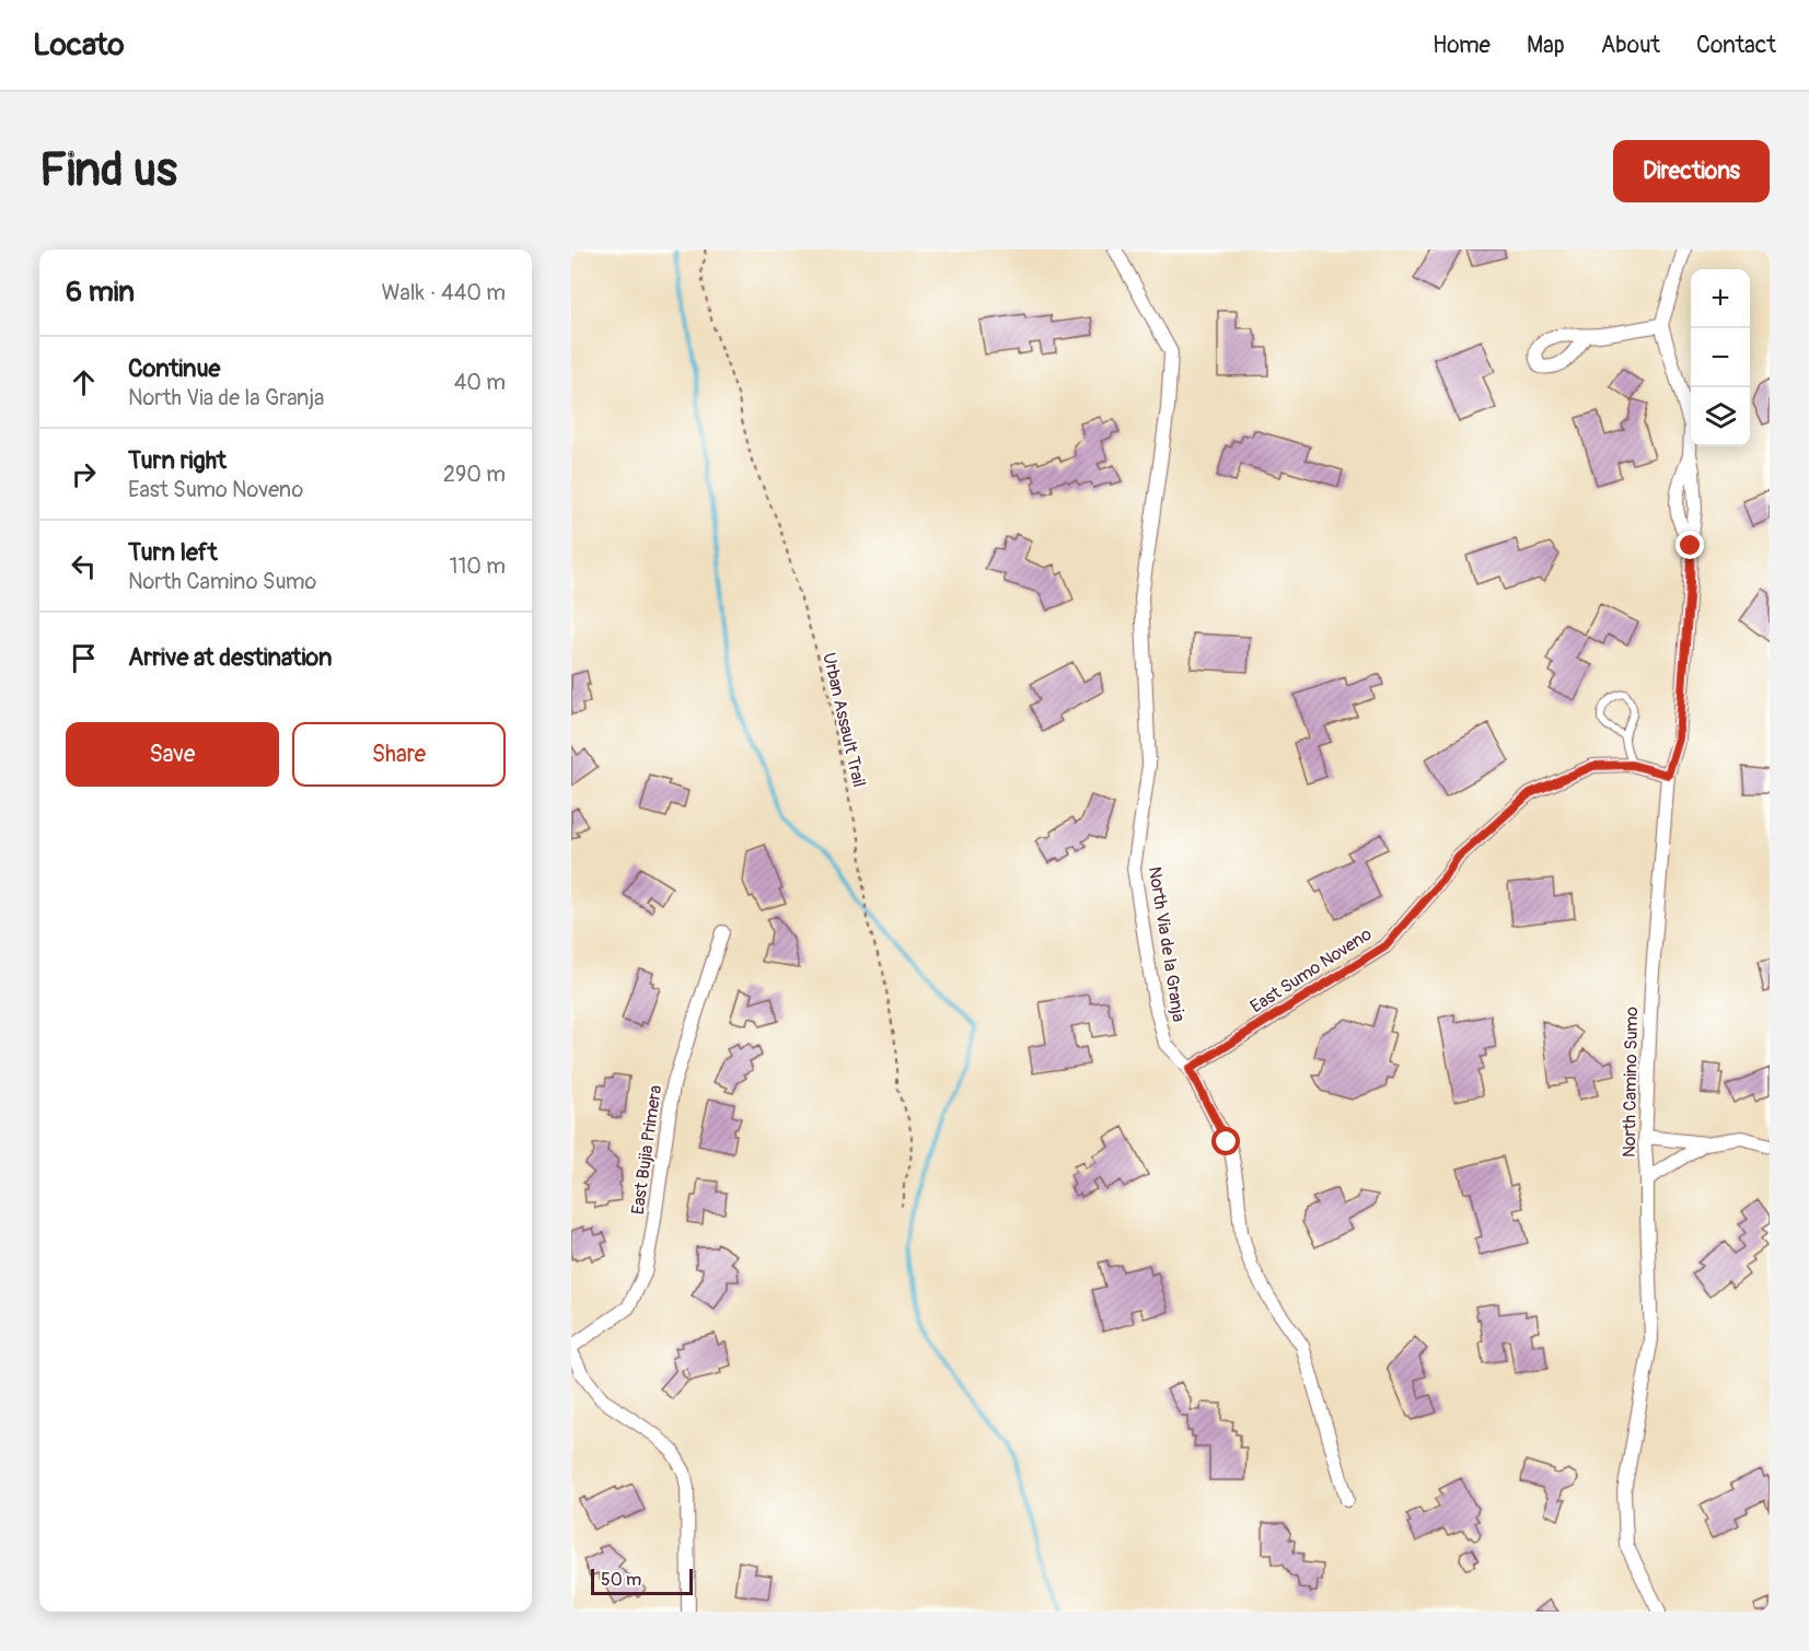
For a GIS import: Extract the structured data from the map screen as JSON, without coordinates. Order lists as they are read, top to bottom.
{
  "streets": {
    "street": [
      "North Via de la Granja",
      "East Sumo Noveno",
      "North Camino Sumo",
      "East Bujia Primera"
    ],
    "path": ["Urban Assault Trail"]
  },
  "crossings": [
    ["North Via de la Granja", "East Sumo Noveno"],
    ["East Sumo Noveno", "North Camino Sumo"]
  ],
  "scale_bar": "50 m",
  "page": {
    "header": "Locato",
    "nav": [
      "Home",
      "Map",
      "About",
      "Contact"
    ],
    "buttons": [
      "Directions",
      ["Save", "Share"]
    ],
    "title": "Find us",
    "heading": ["6 min", "Walk · 440 m"],
    "map_buttons": ["+", "−"],
    "list": [
      ["Continue", "North Via de la Granja", "40 m"],
      ["Turn right", "East Sumo Noveno", "290 m"],
      ["Turn left", "North Camino Sumo", "110 m"],
      "Arrive at destination"
    ],
    "scale": "50 m"
  }
}
